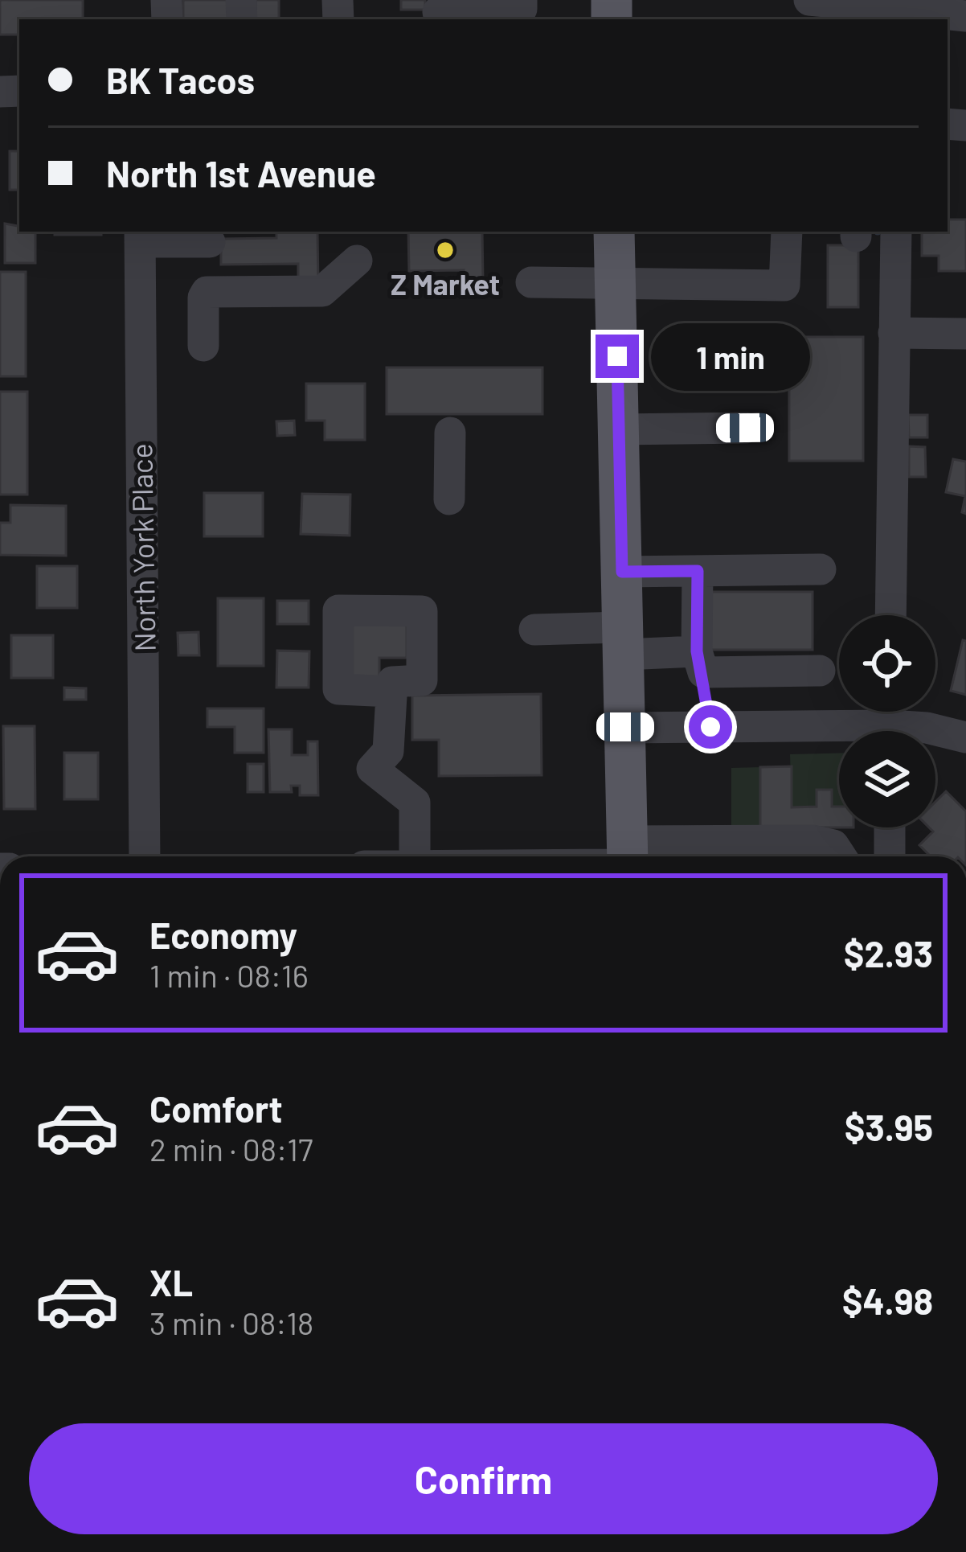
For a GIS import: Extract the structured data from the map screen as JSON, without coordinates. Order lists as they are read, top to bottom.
{
  "streets": {
    "street": ["North York Place"]
  },
  "places": ["Z Market"],
  "page": {
    "banner": ["BK Tacos", "North 1st Avenue"],
    "bubble": "1 min",
    "list": [
      {
        "name": "Economy",
        "note": "1 min · 08:16",
        "value": "$2.93"
      },
      {
        "name": "Comfort",
        "note": "2 min · 08:17",
        "value": "$3.95"
      },
      {
        "name": "XL",
        "note": "3 min · 08:18",
        "value": "$4.98"
      }
    ],
    "buttons": "Confirm"
  }
}
